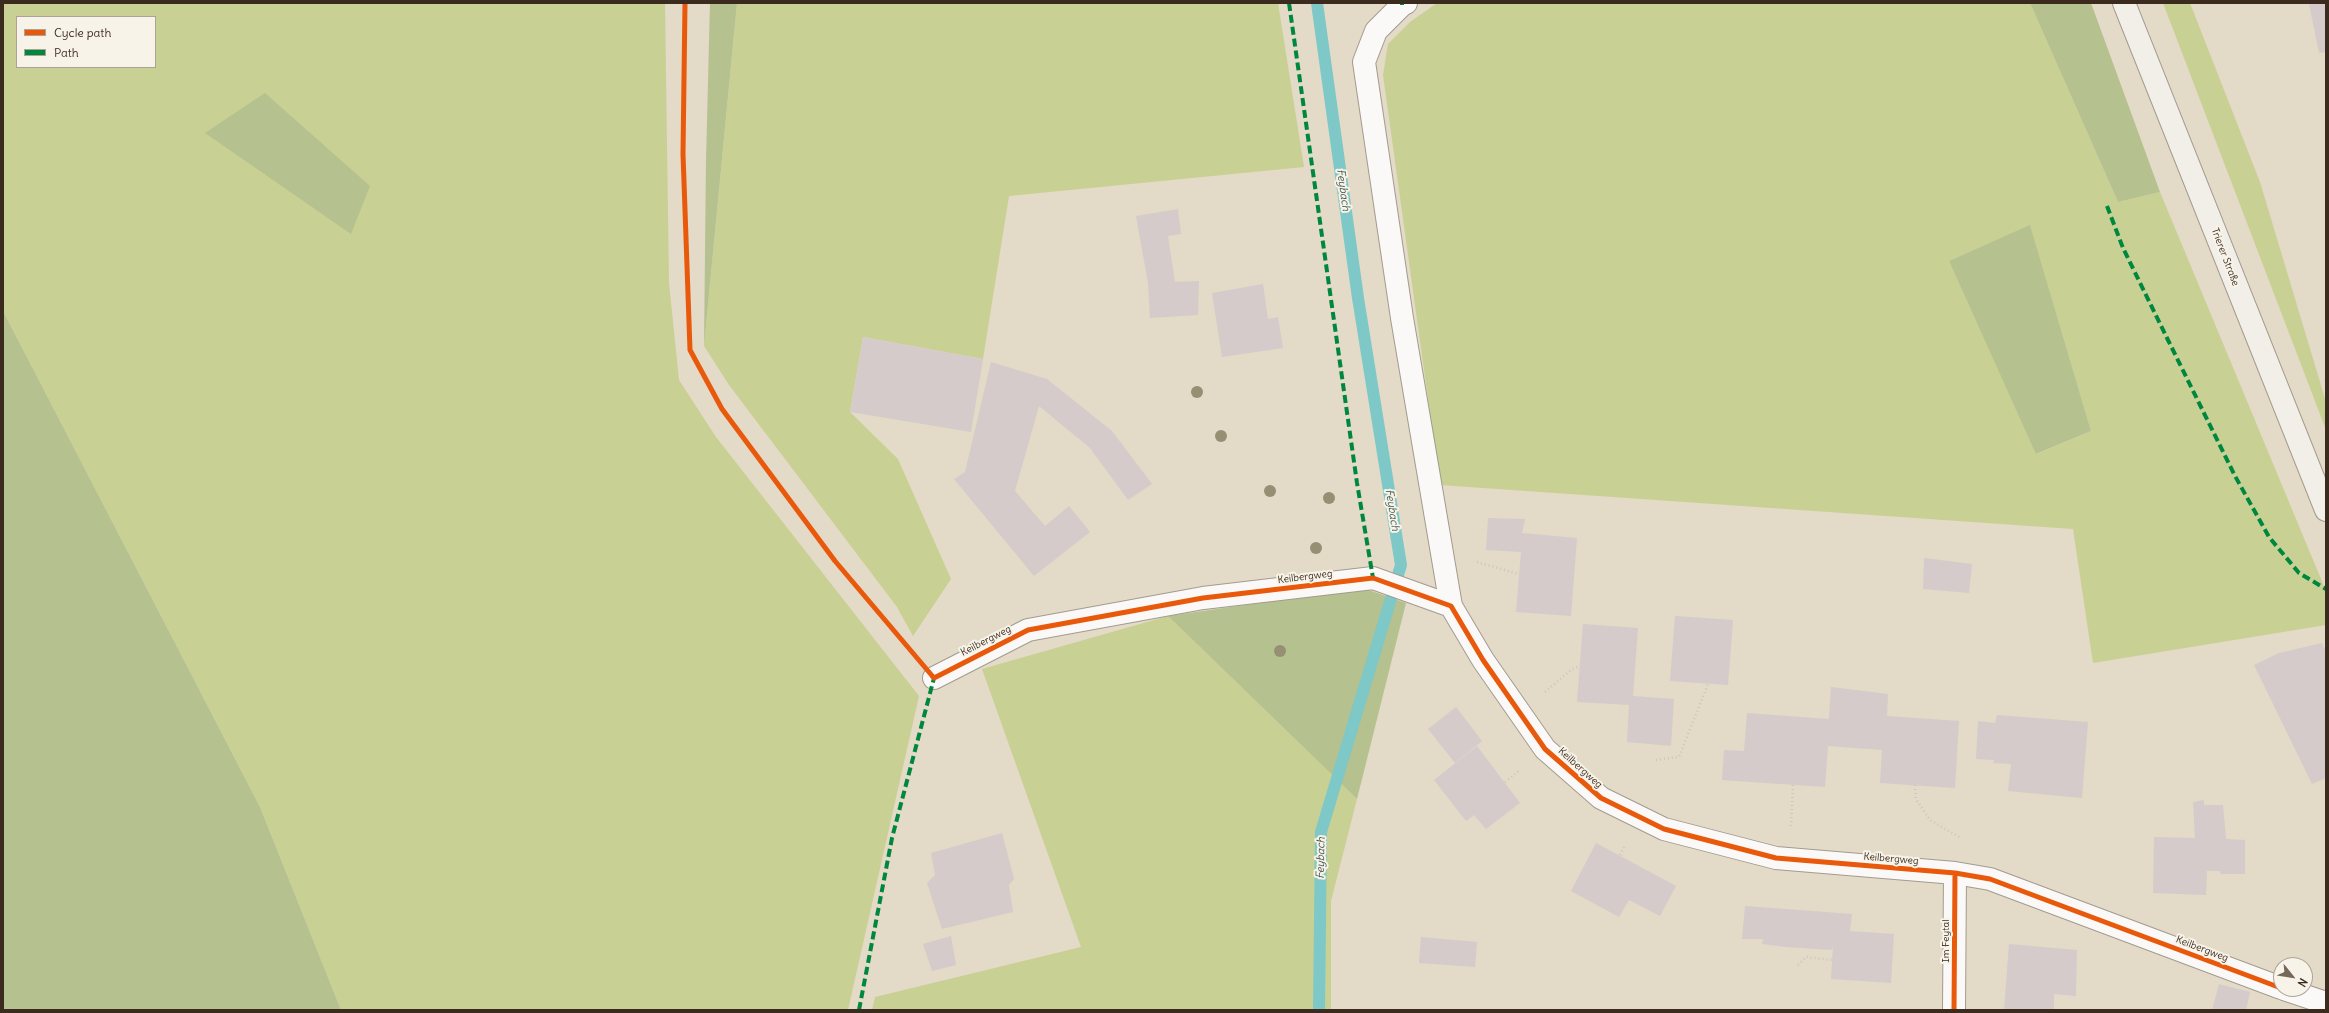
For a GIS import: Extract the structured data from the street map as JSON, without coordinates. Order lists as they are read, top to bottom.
{
  "streets": {
    "main road": ["Trierer Straße"],
    "street": ["Keilbergweg", "Im Feytal"]
  },
  "crossings": [
    ["Keilbergweg", "Im Feytal"]
  ],
  "water": ["Feybach"],
  "legend": ["Cycle path", "Path"],
  "north": "bottom right"
}
